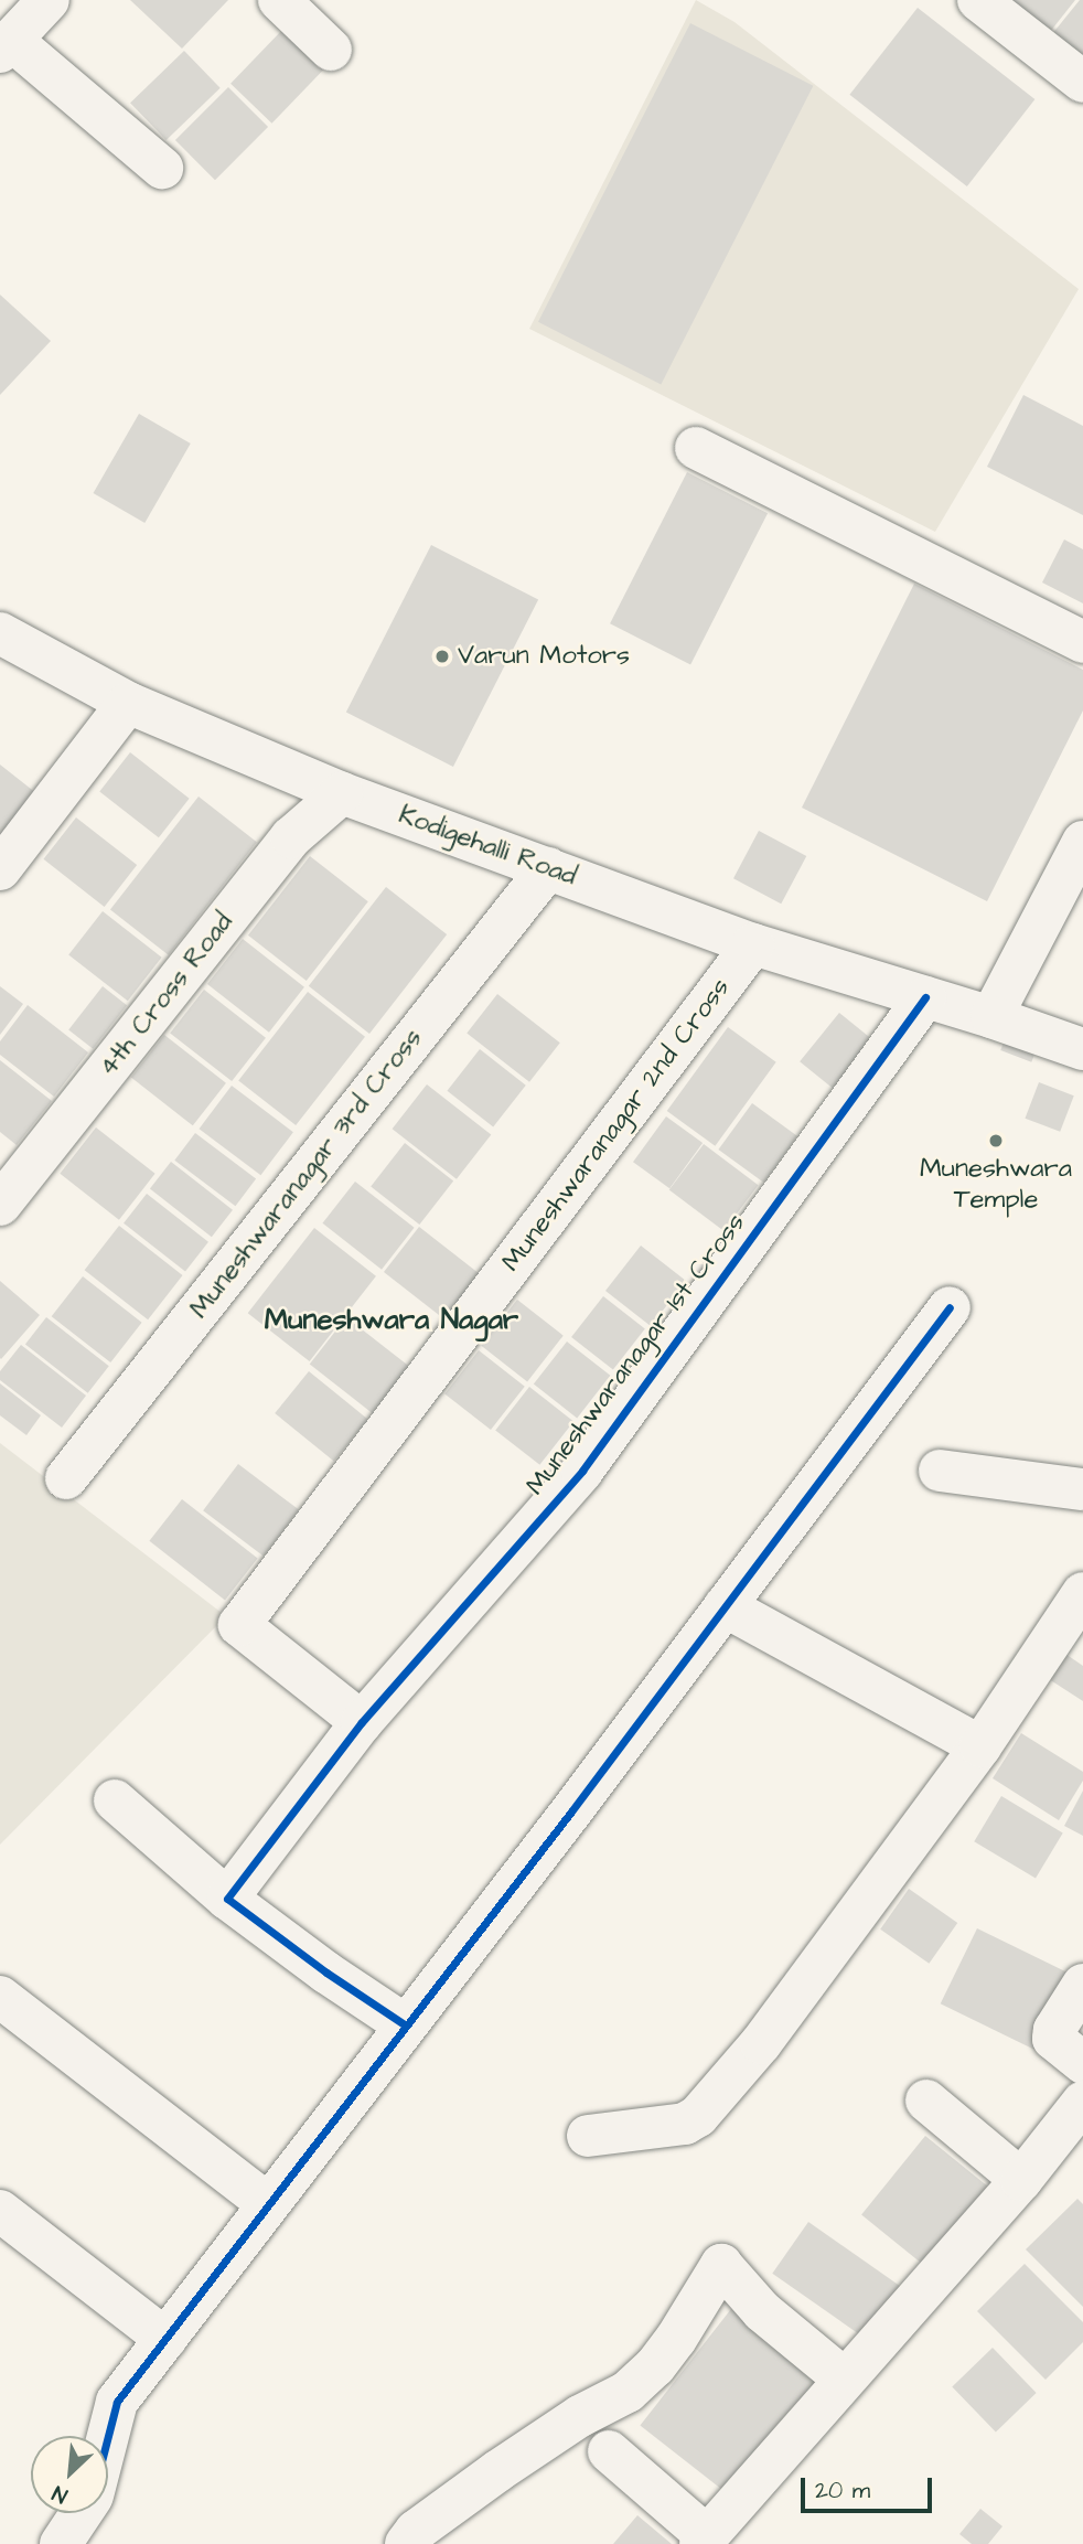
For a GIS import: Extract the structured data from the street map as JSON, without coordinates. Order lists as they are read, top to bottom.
{
  "streets": {
    "street": [
      "Kodigehalli Road",
      "4th Cross Road",
      "Muneshwaranagar 2nd Cross",
      "Muneshwaranagar 3rd Cross",
      "Muneshwaranagar 1st Cross"
    ]
  },
  "crossings": [
    ["Kodigehalli Road", "4th Cross Road"],
    ["Kodigehalli Road", "Muneshwaranagar 2nd Cross"],
    ["Kodigehalli Road", "Muneshwaranagar 3rd Cross"],
    ["Kodigehalli Road", "Muneshwaranagar 1st Cross"],
    ["Muneshwaranagar 2nd Cross", "Muneshwaranagar 1st Cross"]
  ],
  "districts": ["Muneshwara Nagar"],
  "places": ["Varun Motors", "Muneshwara Temple"],
  "scale_bar": "20 m",
  "north": "bottom left"
}
